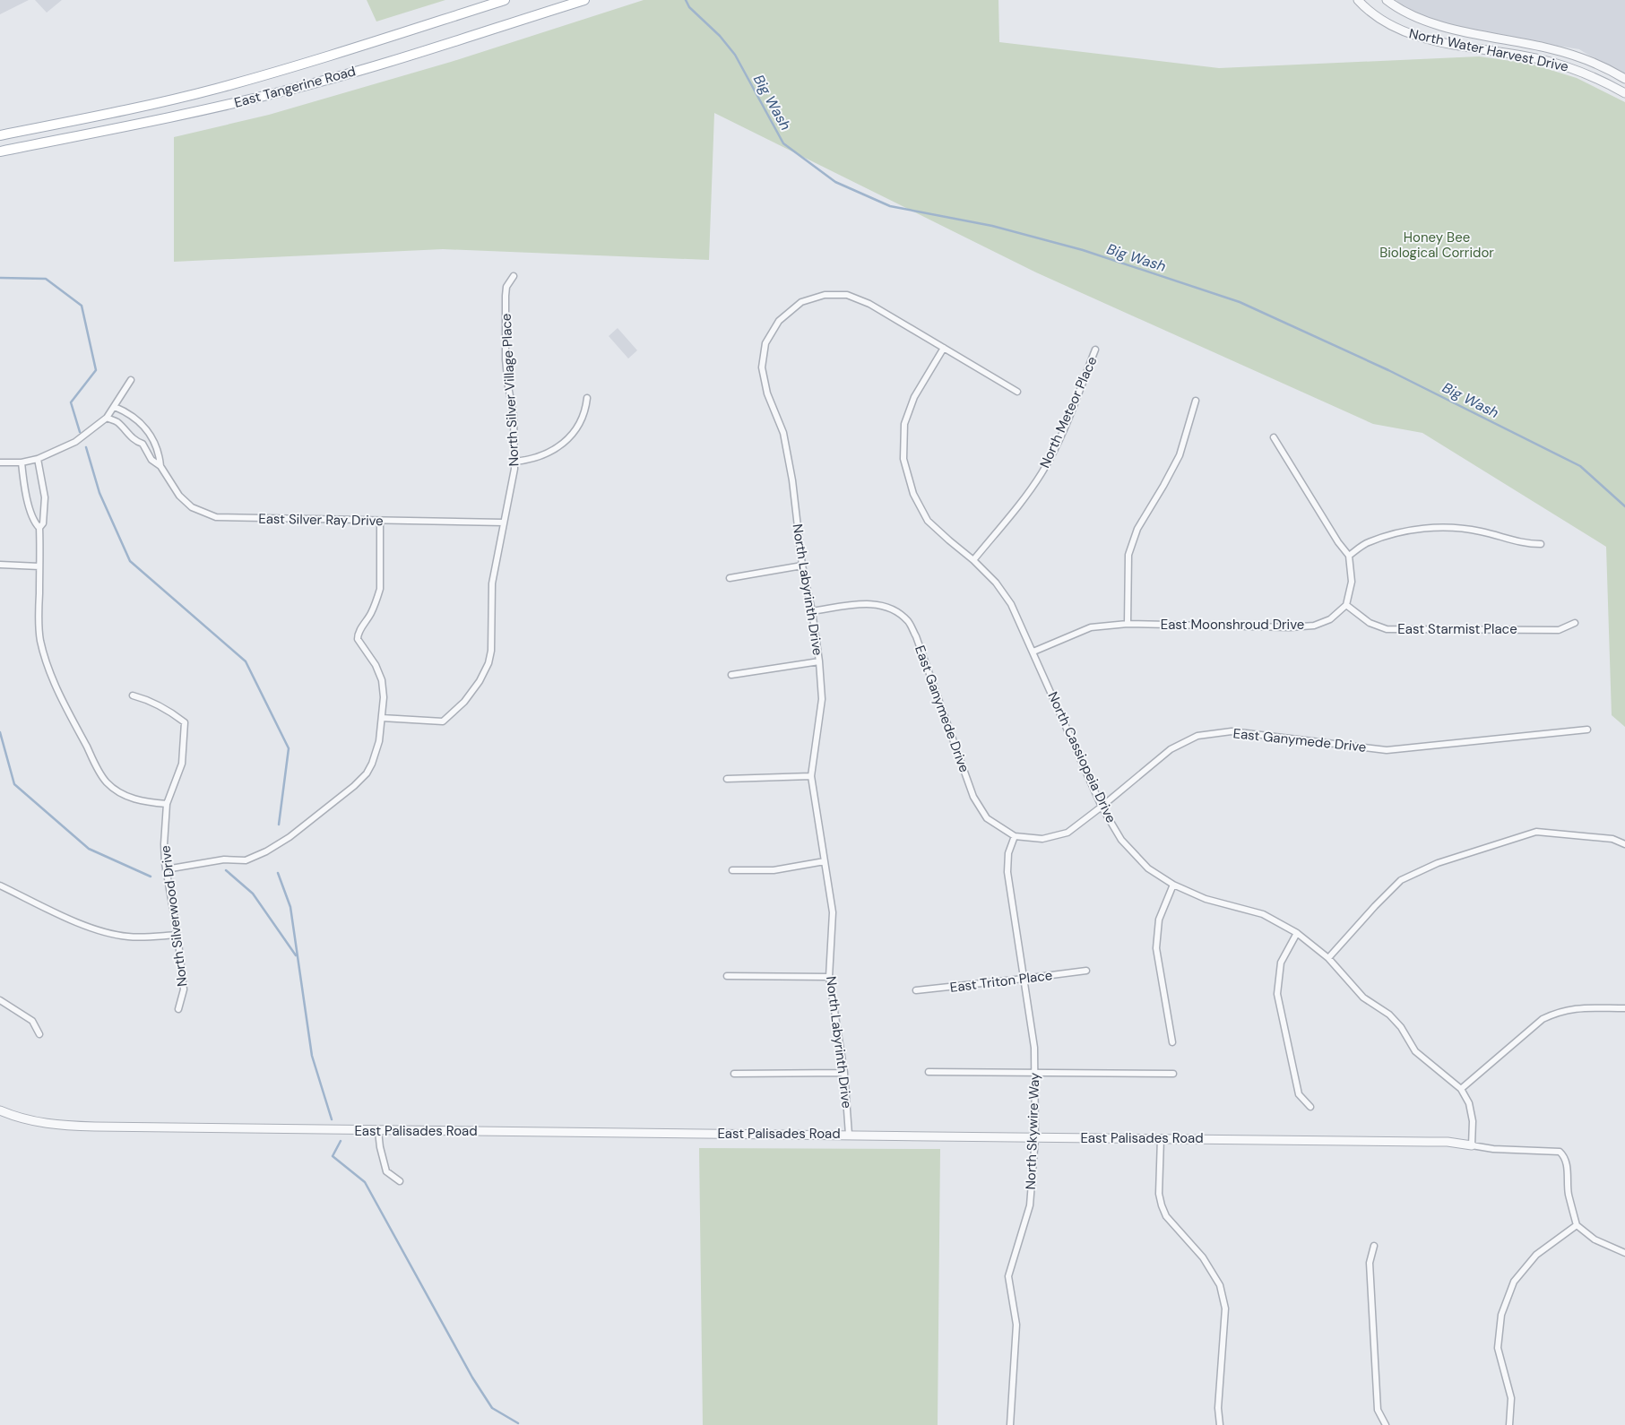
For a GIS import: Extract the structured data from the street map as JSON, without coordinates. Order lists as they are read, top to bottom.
{
  "streets": {
    "main road": ["East Tangerine Road"],
    "street": [
      "North Water Harvest Drive",
      "North Silver Village Place",
      "North Meteor Place",
      "East Silver Ray Drive",
      "North Labyrinth Drive",
      "East Moonshroud Drive",
      "East Starmist Place",
      "East Ganymede Drive",
      "North Cassiopeia Drive",
      "North Silverwood Drive",
      "East Triton Place",
      "East Palisades Road",
      "North Skywire Way"
    ]
  },
  "crossings": [
    ["North Silver Village Place", "East Silver Ray Drive"],
    ["North Meteor Place", "North Cassiopeia Drive"],
    ["North Labyrinth Drive", "East Ganymede Drive"],
    ["North Labyrinth Drive", "North Cassiopeia Drive"],
    ["North Labyrinth Drive", "East Palisades Road"],
    ["East Moonshroud Drive", "East Starmist Place"],
    ["East Moonshroud Drive", "North Cassiopeia Drive"],
    ["East Ganymede Drive", "North Cassiopeia Drive"],
    ["East Ganymede Drive", "North Skywire Way"],
    ["North Cassiopeia Drive", "East Palisades Road"],
    ["East Triton Place", "North Skywire Way"],
    ["East Palisades Road", "North Skywire Way"]
  ],
  "water": ["Big Wash"],
  "parks": ["Honey Bee Biological Corridor"]
}
